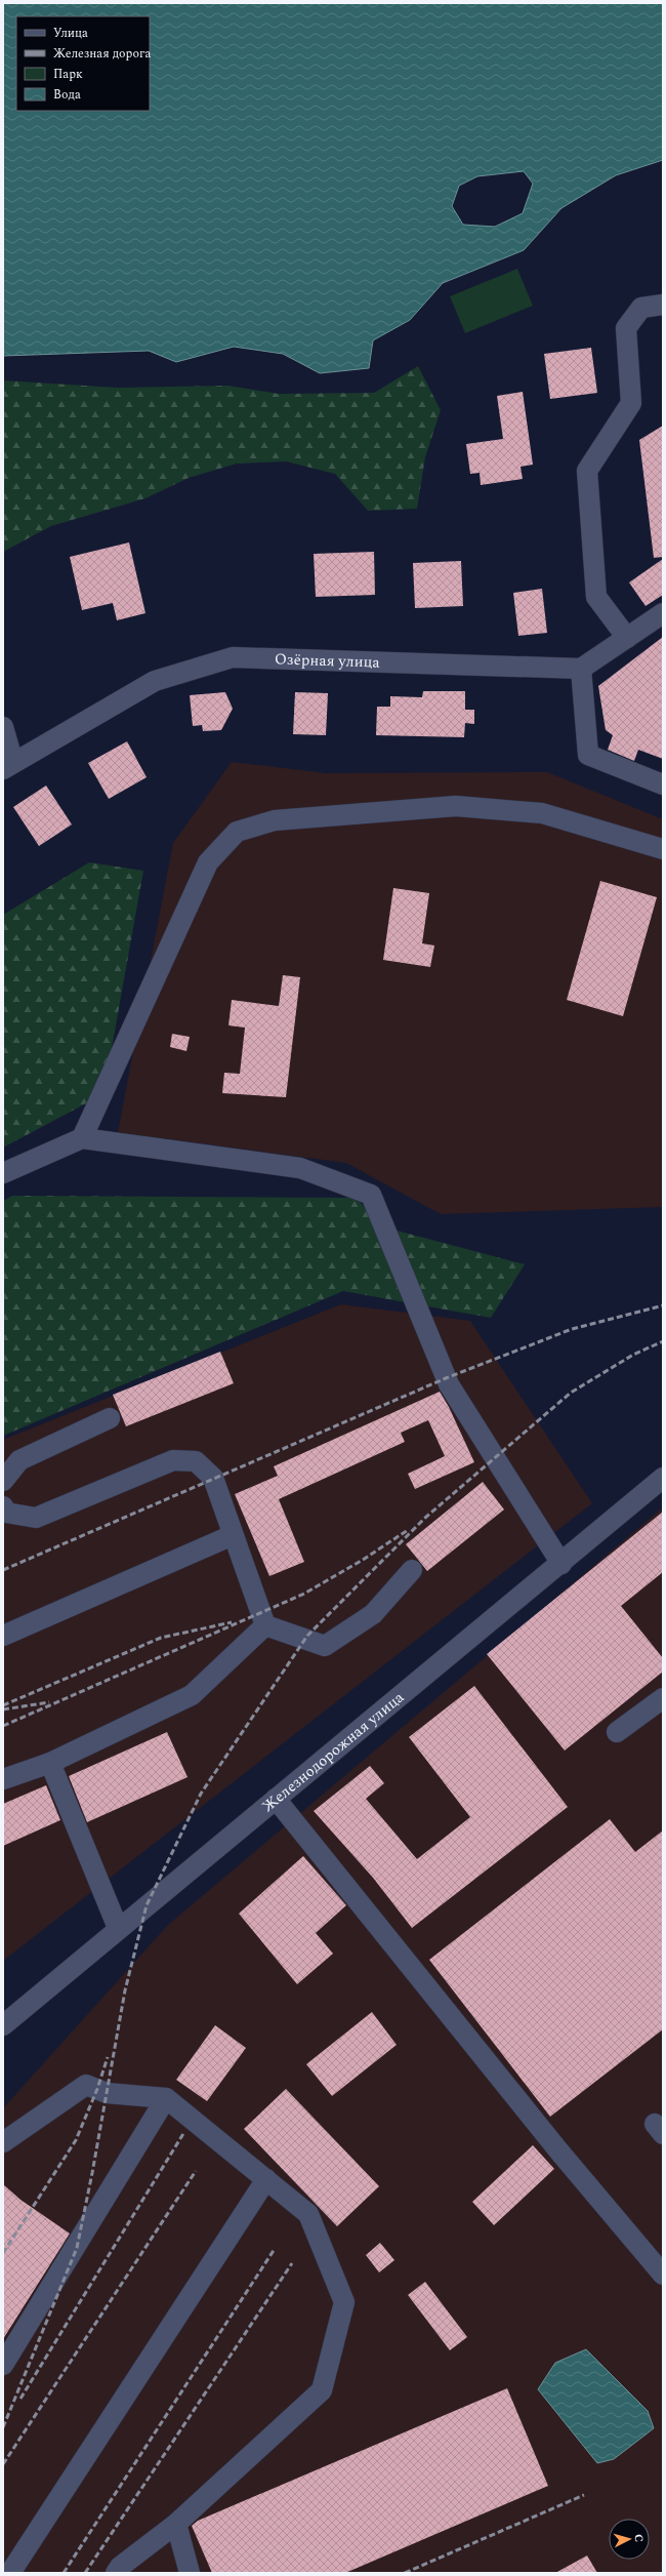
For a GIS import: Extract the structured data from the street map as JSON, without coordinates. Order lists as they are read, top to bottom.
{
  "streets": {
    "street": ["Озёрная улица", "Железнодорожная улица"]
  },
  "legend": [
    "Улица",
    "Железная дорога",
    "Парк",
    "Вода"
  ],
  "north": "right"
}
